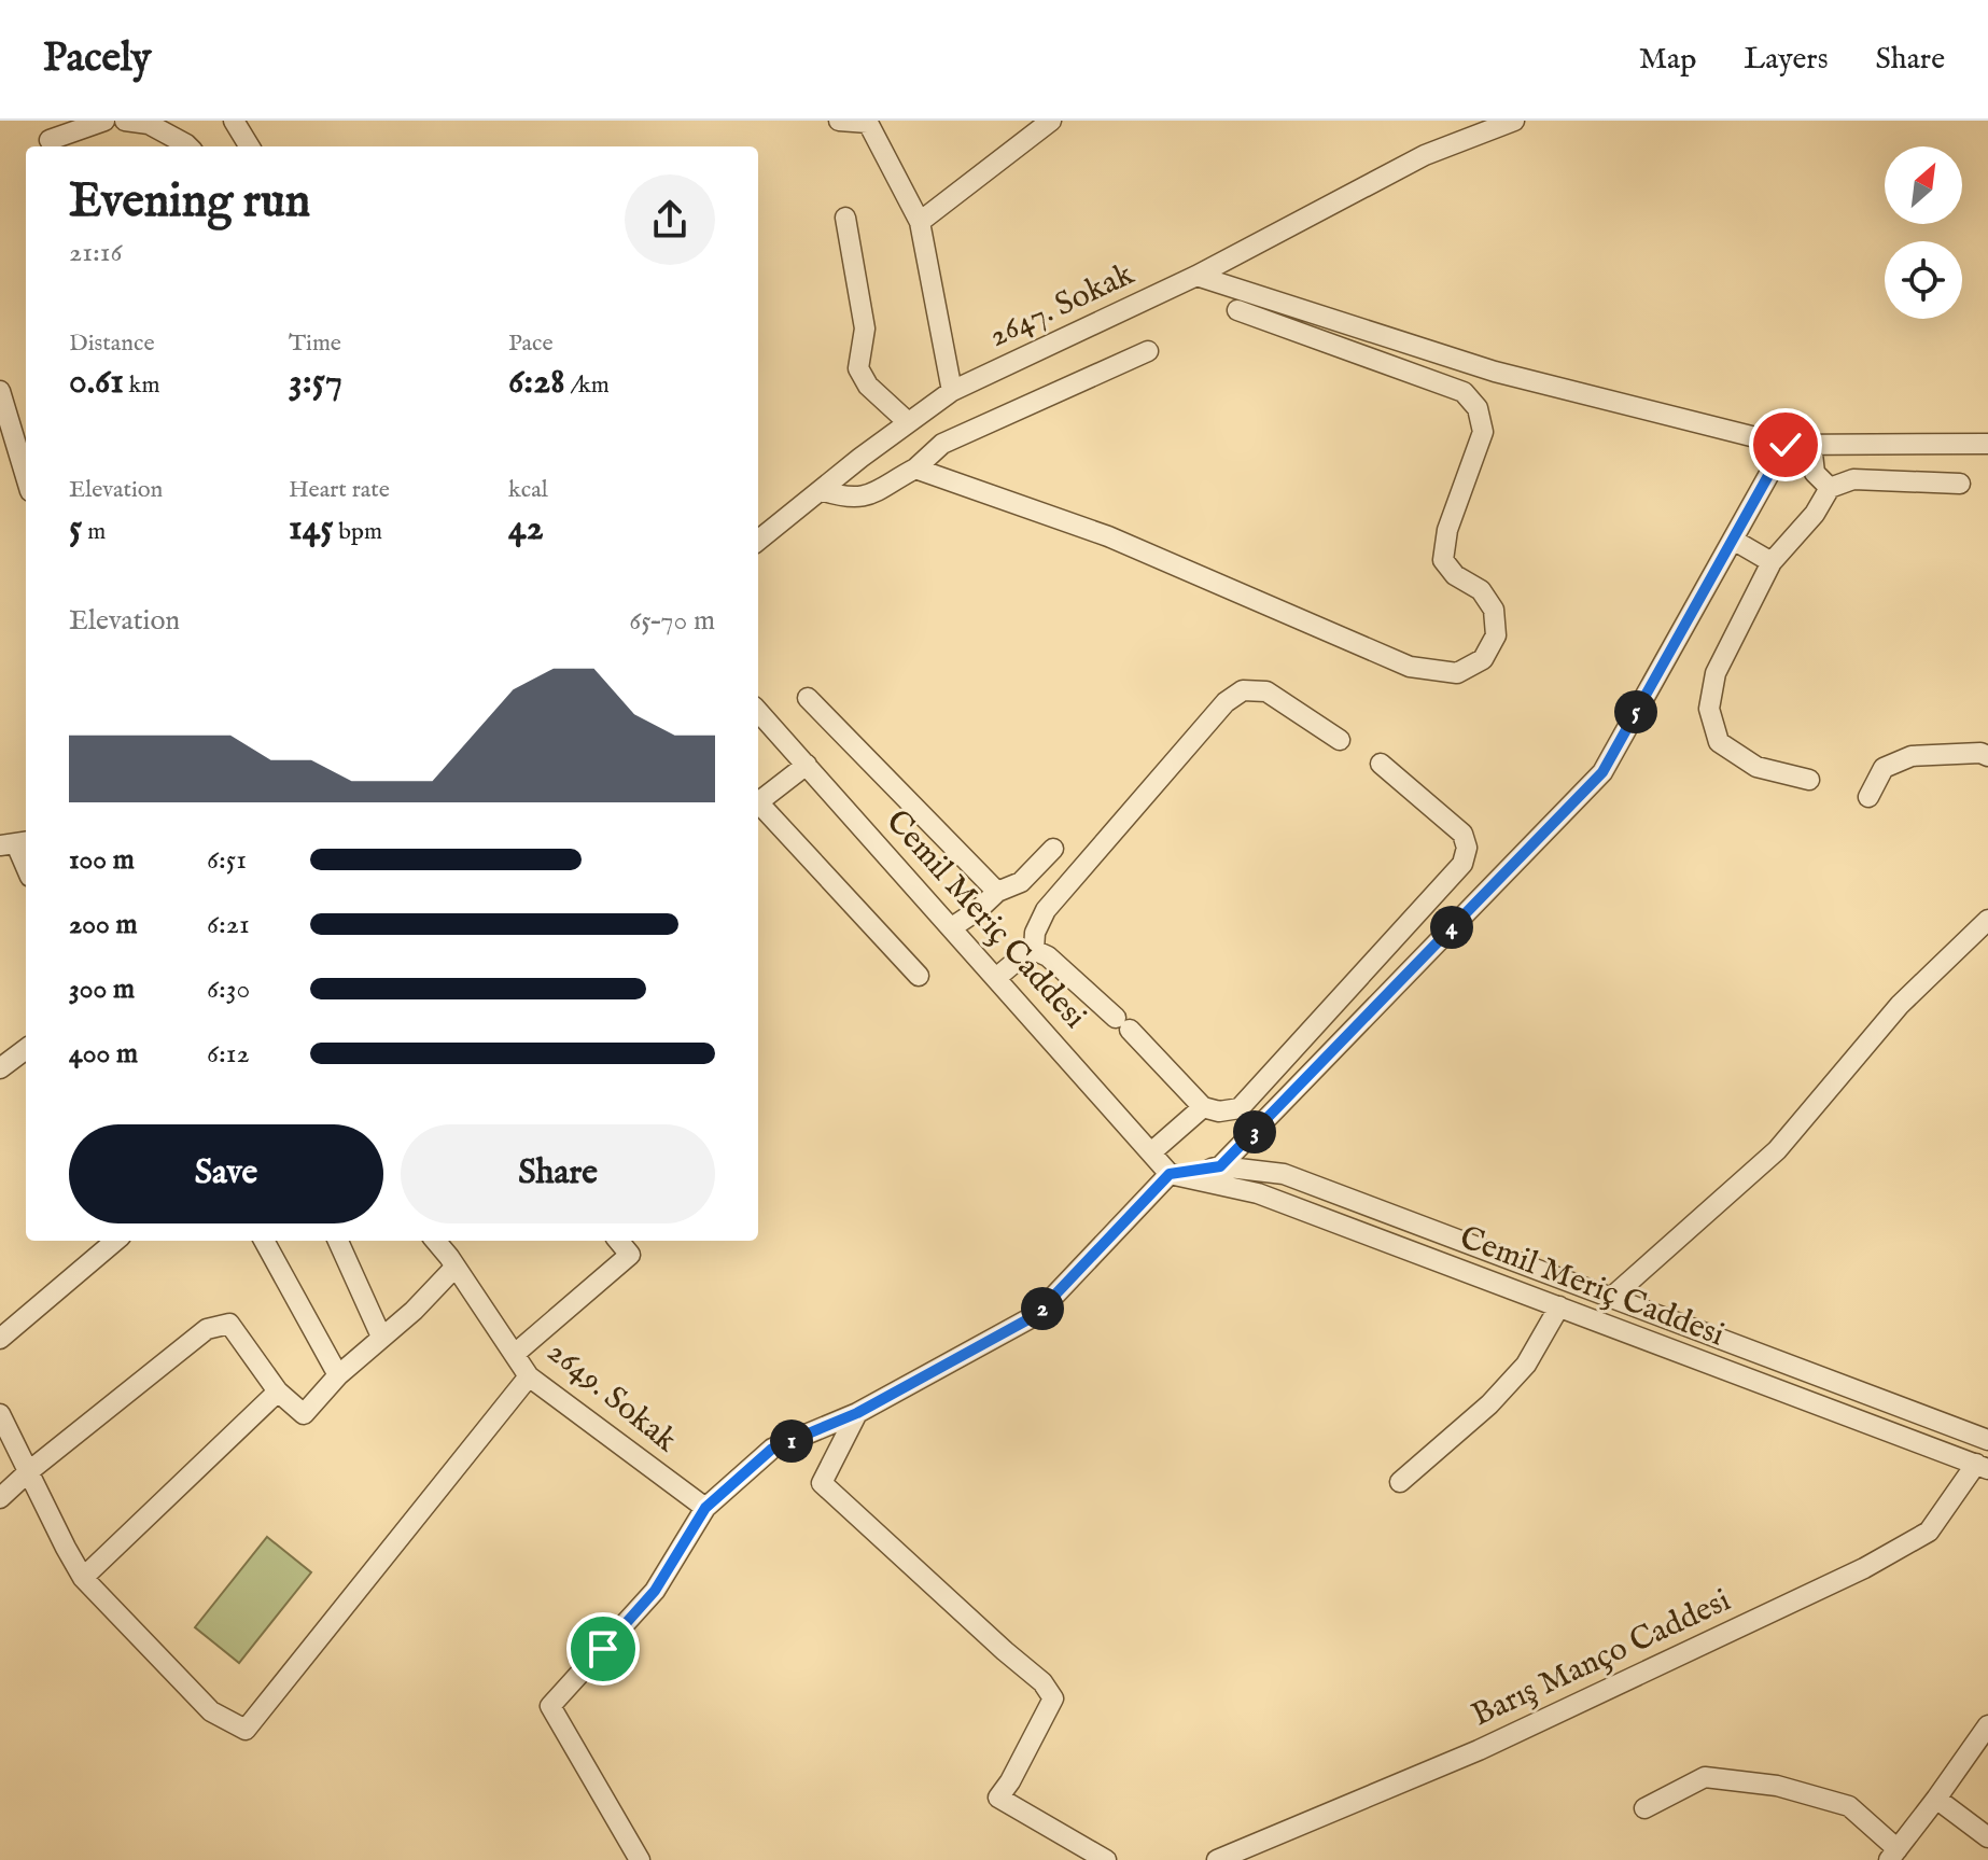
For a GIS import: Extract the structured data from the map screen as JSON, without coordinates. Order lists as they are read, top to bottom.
{
  "streets": {
    "street": [
      "2647. Sokak",
      "Cemil Meriç Caddesi",
      "2649. Sokak",
      "Barış Manço Caddesi"
    ]
  },
  "crossings": [
    ["Cemil Meriç Caddesi", "Barış Manço Caddesi"]
  ],
  "north": "top right",
  "page": {
    "header": "Pacely",
    "nav": ["Map", "Layers", "Share"],
    "heading": ["Evening run", "21:16"],
    "stats": [
      ["Distance", "0.61 km"],
      ["Time", "3:57"],
      ["Pace", "6:28 /km"],
      ["Elevation", "5 m"],
      ["Heart rate", "145 bpm"],
      ["kcal", "42"]
    ],
    "chart": ["Elevation", "65–70 m"],
    "pins": [
      "5",
      "4",
      "3",
      "2",
      "1"
    ],
    "list": [
      {
        "name": "100 m",
        "note": "6:51"
      },
      {
        "name": "200 m",
        "note": "6:21"
      },
      {
        "name": "300 m",
        "note": "6:30"
      },
      {
        "name": "400 m",
        "note": "6:12"
      }
    ],
    "buttons": ["Save", "Share"]
  }
}
